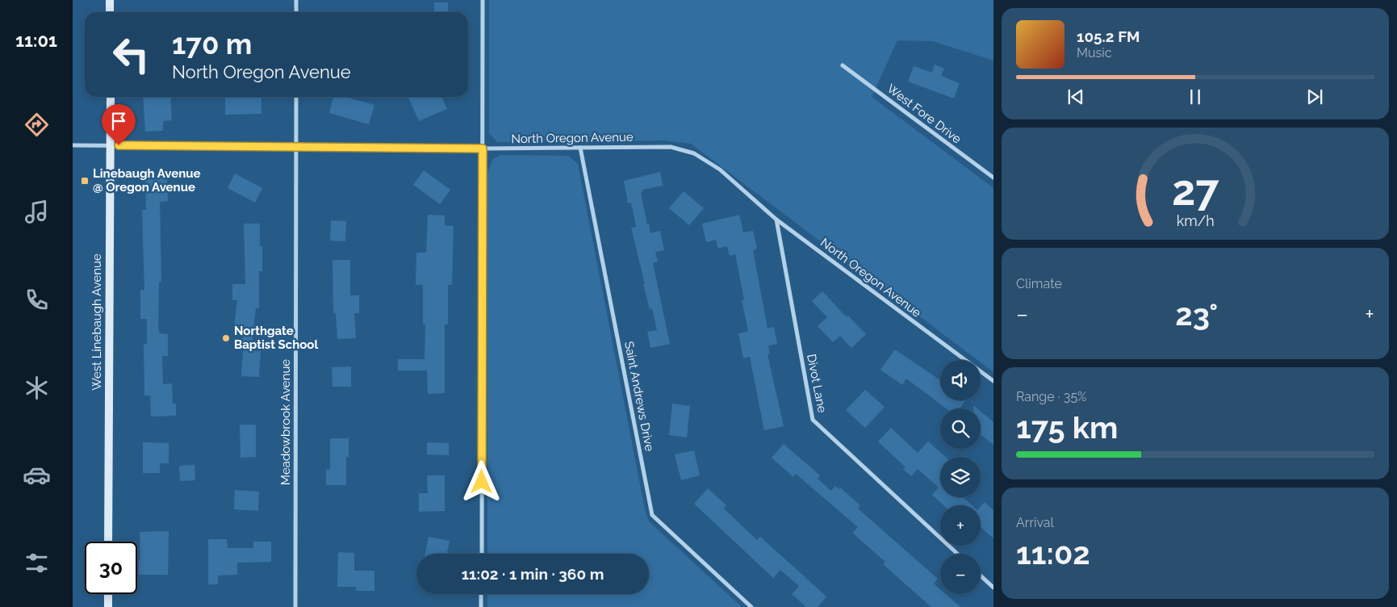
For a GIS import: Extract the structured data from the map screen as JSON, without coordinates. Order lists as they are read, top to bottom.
{
  "streets": {
    "street": [
      "West Fore Drive",
      "North Oregon Avenue",
      "West Linebaugh Avenue",
      "Divot Lane",
      "Saint Andrews Drive",
      "Meadowbrook Avenue"
    ]
  },
  "crossings": [
    ["North Oregon Avenue", "West Linebaugh Avenue"],
    ["North Oregon Avenue", "Divot Lane"],
    ["North Oregon Avenue", "Saint Andrews Drive"],
    ["North Oregon Avenue", "Meadowbrook Avenue"]
  ],
  "places": {
    "transit": ["Linebaugh Avenue @ Oregon Avenue"],
    "other": ["Northgate Baptist School"]
  },
  "page": {
    "tabs": "11:01",
    "turn": ["170 m", "North Oregon Avenue"],
    "song": ["105.2 FM", "Music"],
    "tile": [
      "Climate",
      ["Range · 35%", "175 km"],
      ["Arrival", "11:02"]
    ],
    "heat": ["−", "23°", "+"],
    "map_buttons": ["+", "−"],
    "limit": "30",
    "trip": "11:02 · 1 min · 360 m",
    "gauge": ["27", "km/h"]
  }
}
